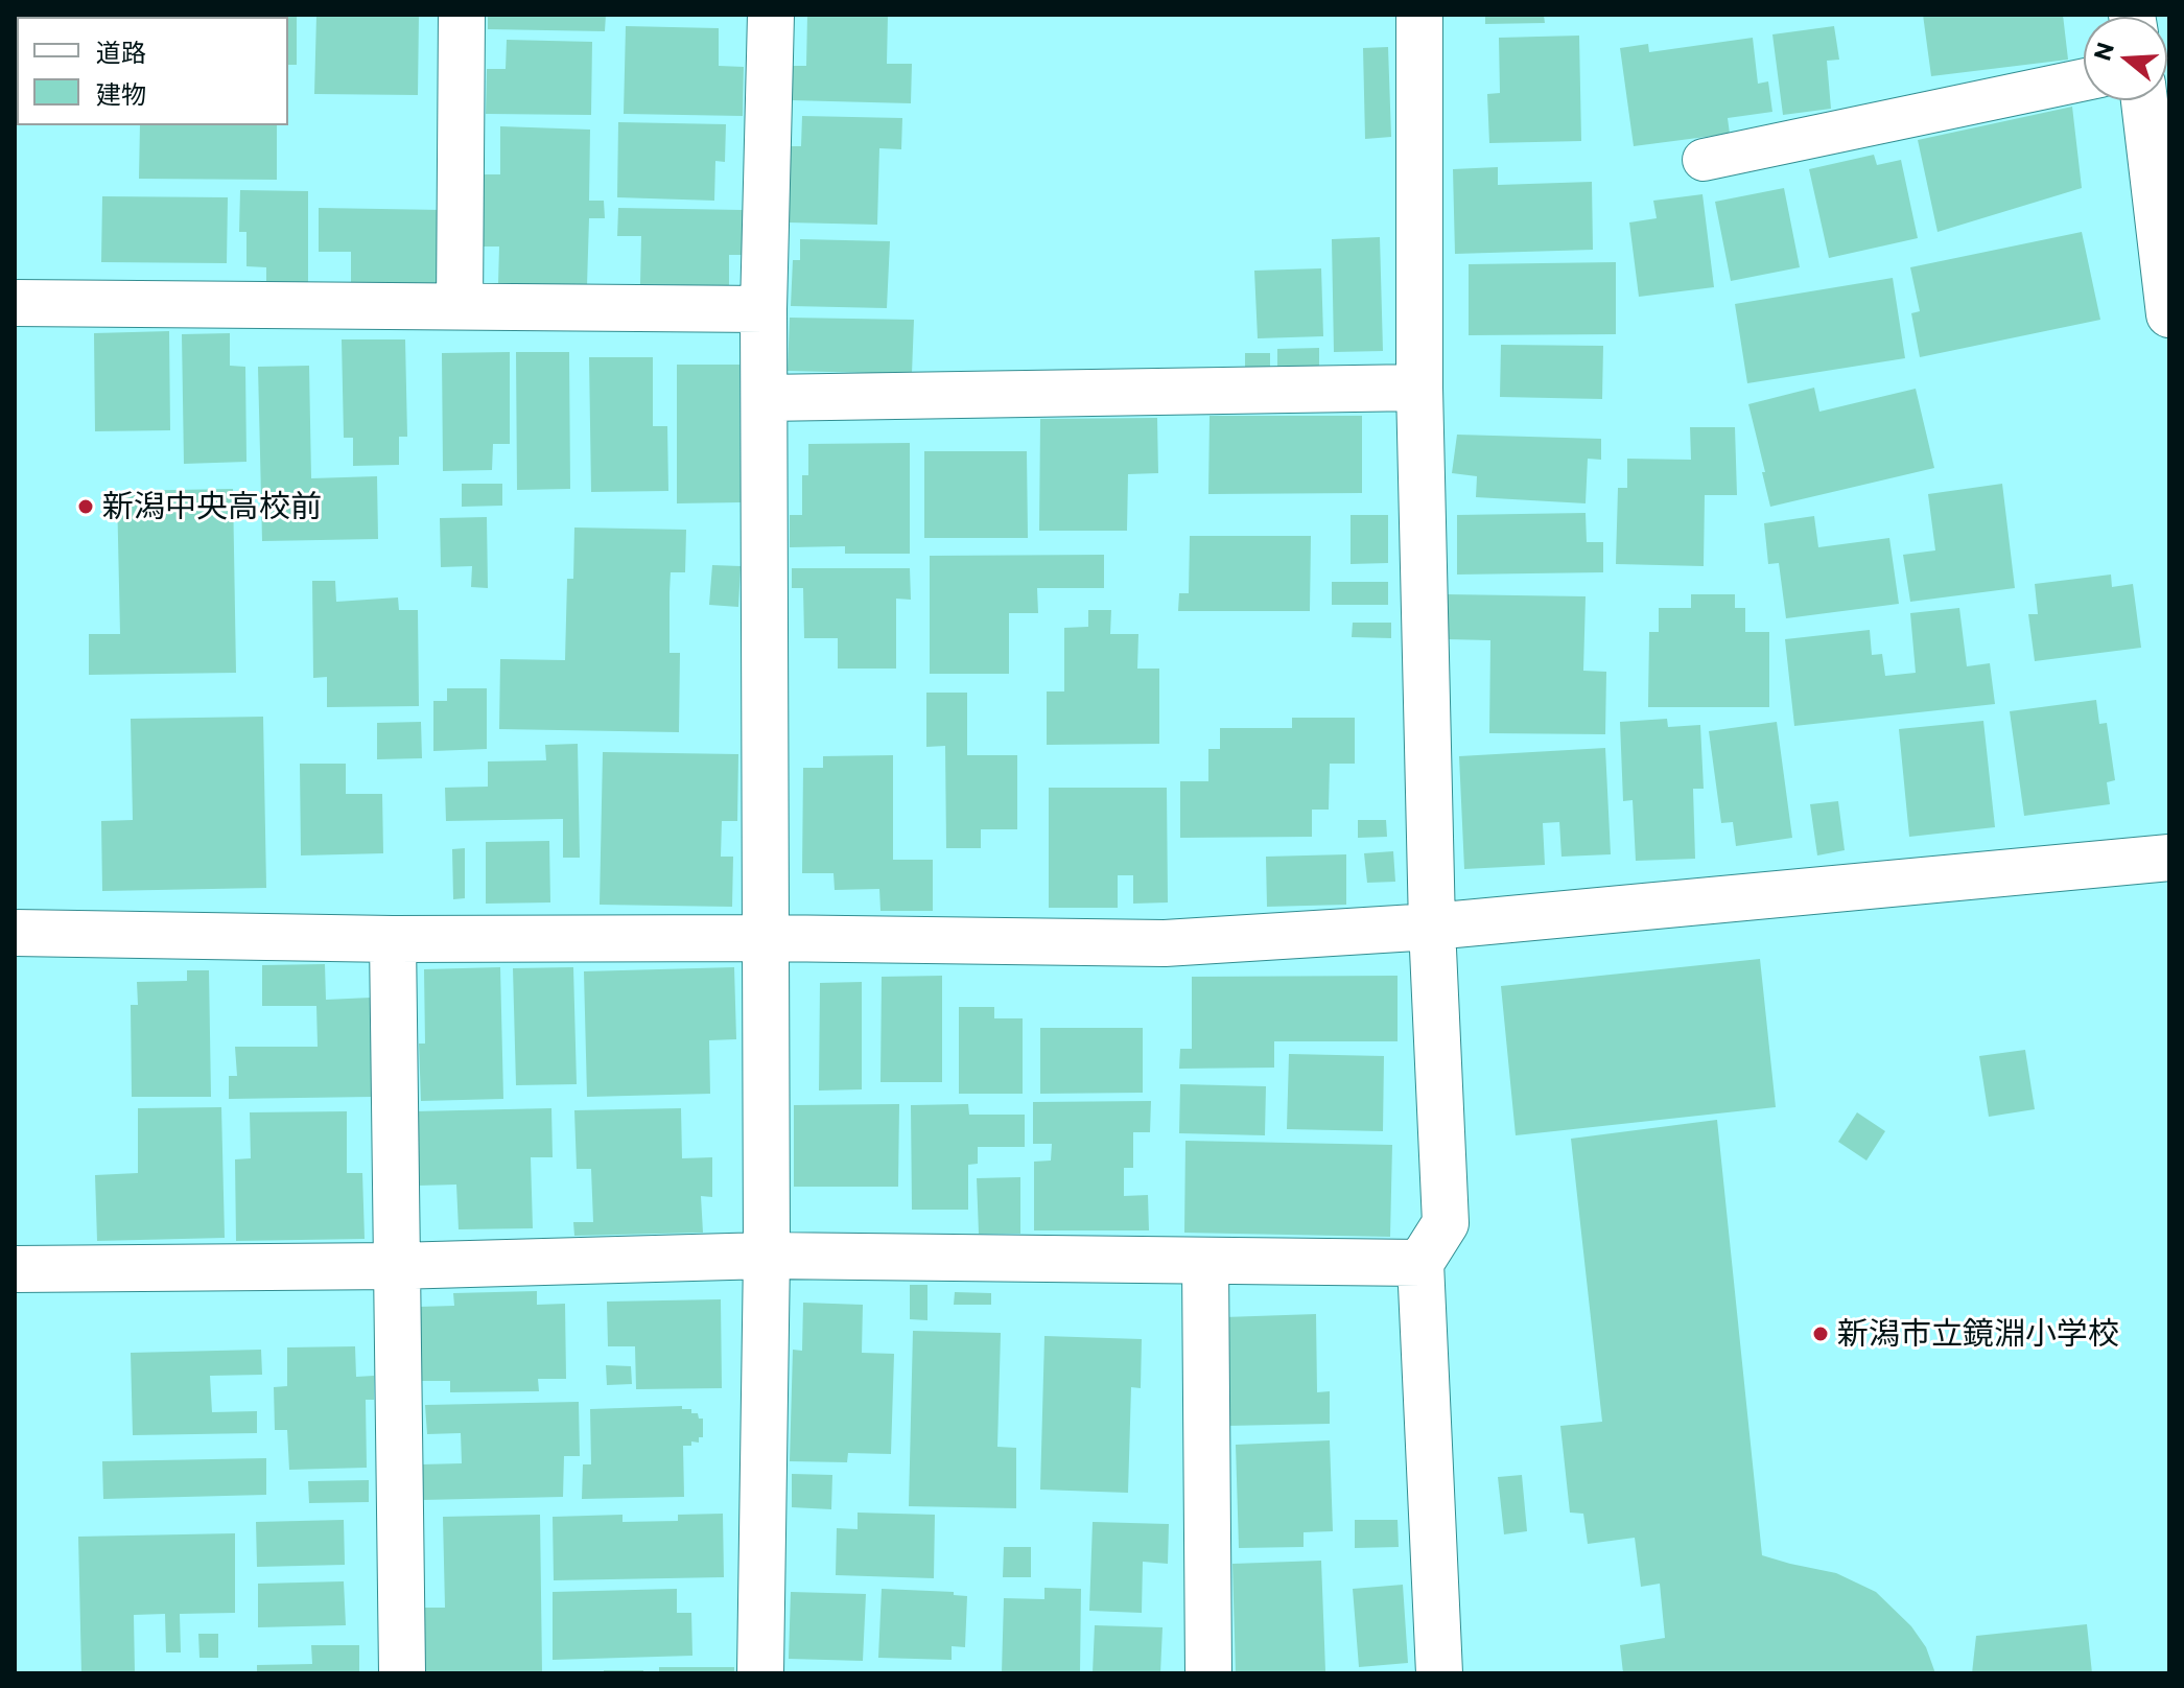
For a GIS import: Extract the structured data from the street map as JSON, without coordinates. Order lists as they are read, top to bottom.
{
  "places": ["新潟中央高校前", "新潟市立鏡淵小学校"],
  "legend": ["道路", "建物"],
  "north": "left"
}
